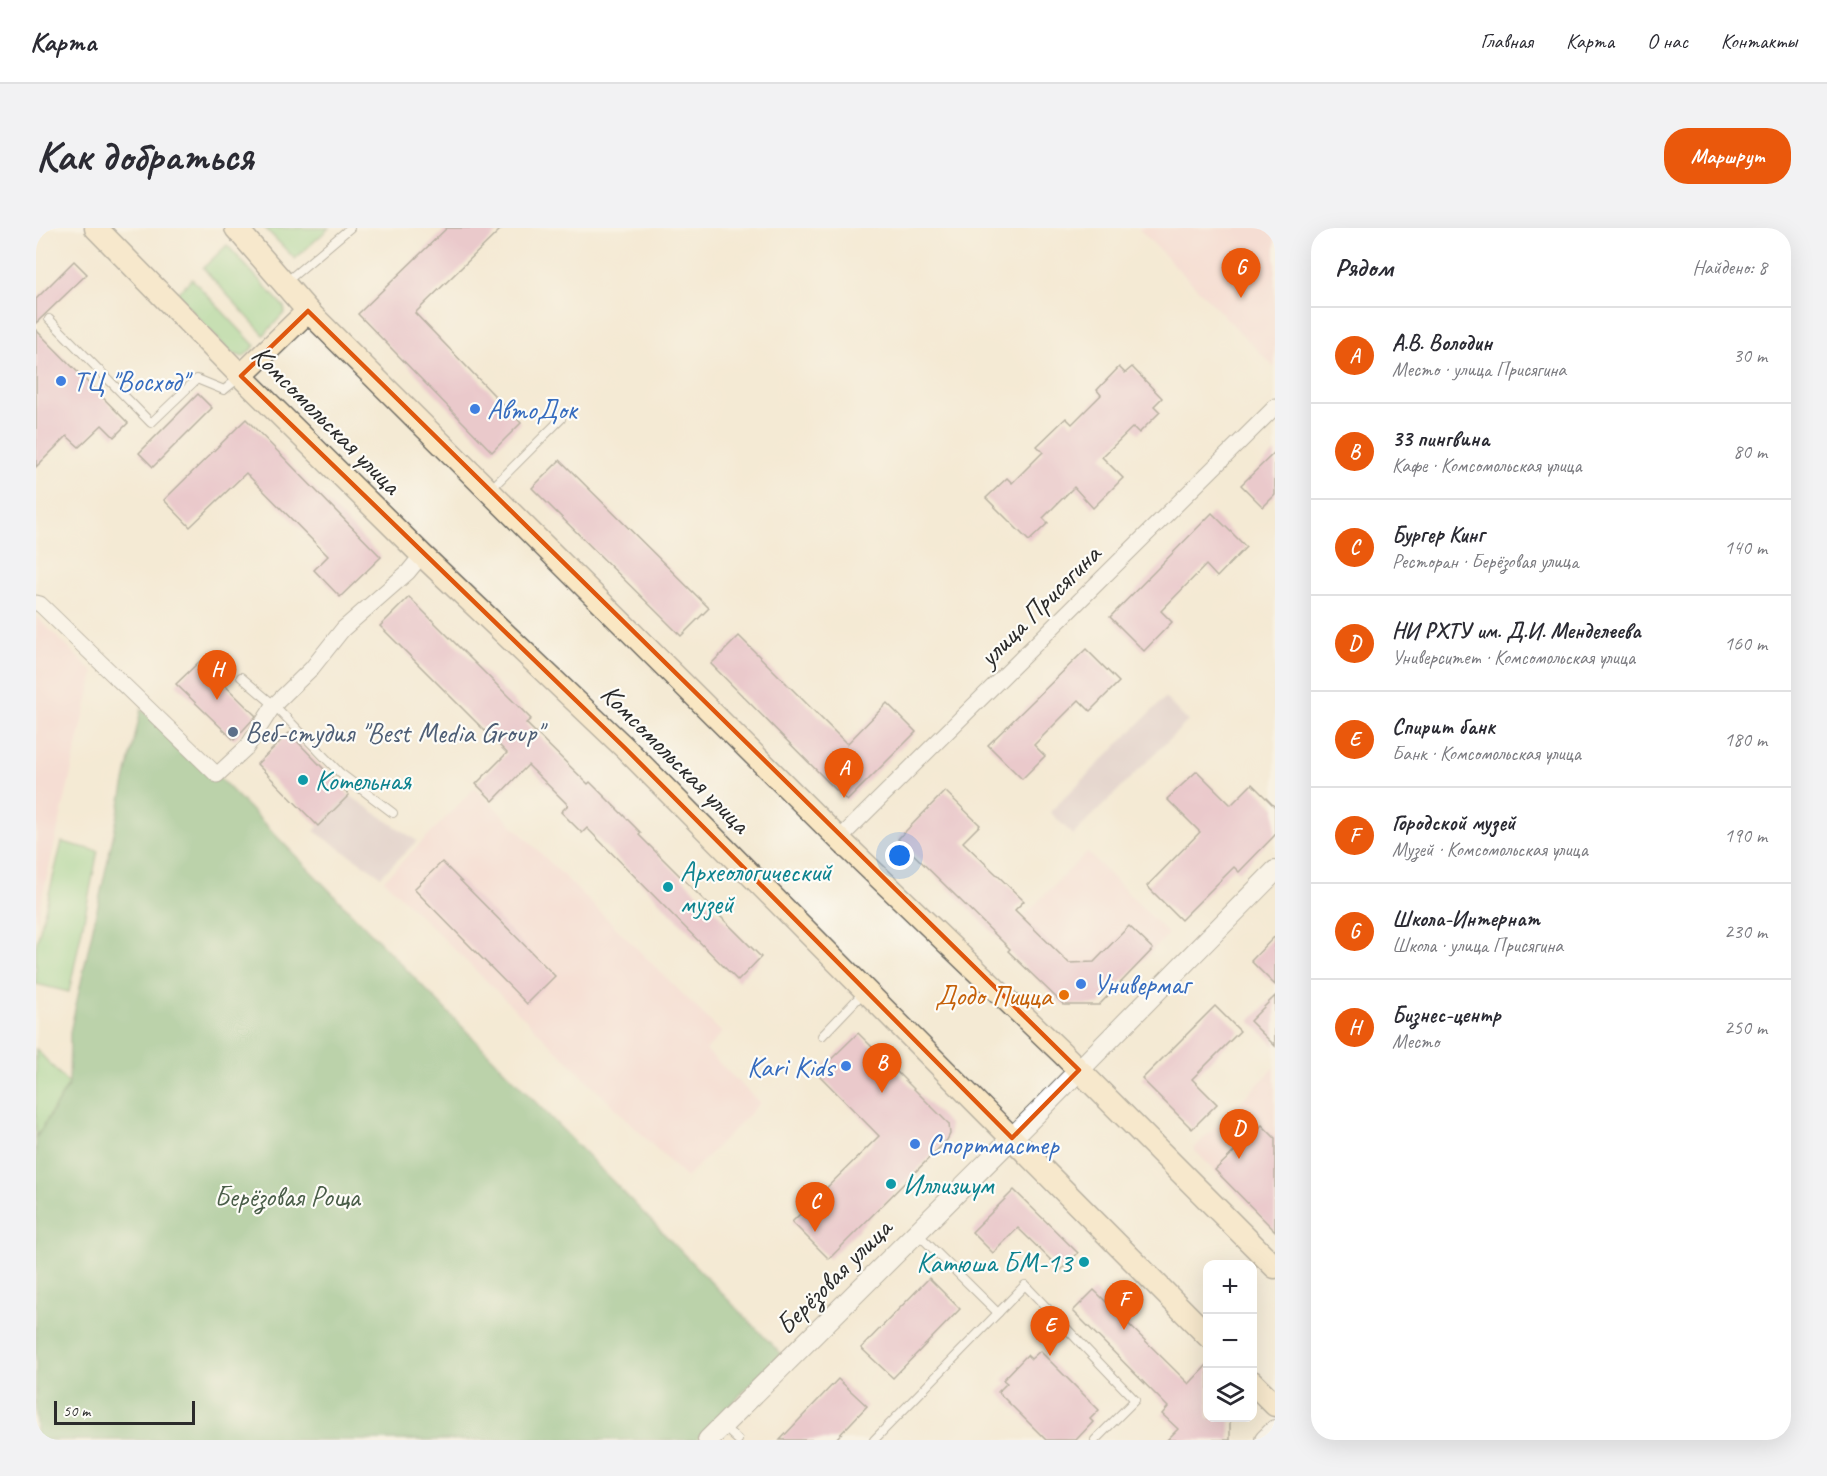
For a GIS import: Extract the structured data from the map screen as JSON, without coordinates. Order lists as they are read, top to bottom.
{
  "streets": {
    "main road": ["Комсомольская улица"],
    "street": ["улица Присягина", "Берёзовая улица"]
  },
  "crossings": [
    ["Комсомольская улица", "улица Присягина"],
    ["Комсомольская улица", "Берёзовая улица"]
  ],
  "parks": ["Берёзовая Роща"],
  "places": [
    "ТЦ \"Восход\"",
    "АвтоДок",
    "Веб-студия \"Best Media Group\"",
    "Котельная",
    "Археологический музей",
    "Универмаг",
    "Додо Пицца",
    "Kari Kids",
    "Спортмастер",
    "Иллизиум",
    "Катюша БМ-13"
  ],
  "scale_bar": "50 m",
  "page": {
    "header": "Карта",
    "nav": [
      "Главная",
      "Карта",
      "О нас",
      "Контакты"
    ],
    "buttons": "Маршрут",
    "title": "Как добраться",
    "heading": ["Рядом", "Найдено: 8"],
    "pins": [
      "G",
      "H",
      "A",
      "B",
      "D",
      "C",
      "F",
      "E"
    ],
    "list": [
      {
        "mark": "A",
        "name": "А.В. Володин",
        "note": "Место · улица Присягина",
        "value": "30 m"
      },
      {
        "mark": "B",
        "name": "33 пингвина",
        "note": "Кафе · Комсомольская улица",
        "value": "80 m"
      },
      {
        "mark": "C",
        "name": "Бургер Кинг",
        "note": "Ресторан · Берёзовая улица",
        "value": "140 m"
      },
      {
        "mark": "D",
        "name": "НИ РХТУ им. Д.И. Менделеева",
        "note": "Университет · Комсомольская улица",
        "value": "160 m"
      },
      {
        "mark": "E",
        "name": "Спирит банк",
        "note": "Банк · Комсомольская улица",
        "value": "180 m"
      },
      {
        "mark": "F",
        "name": "Городской музей",
        "note": "Музей · Комсомольская улица",
        "value": "190 m"
      },
      {
        "mark": "G",
        "name": "Школа-Интернат",
        "note": "Школа · улица Присягина",
        "value": "230 m"
      },
      {
        "mark": "H",
        "name": "Бизнес-центр",
        "note": "Место",
        "value": "250 m"
      }
    ],
    "map_buttons": ["+", "−"],
    "scale": "50 m"
  }
}
